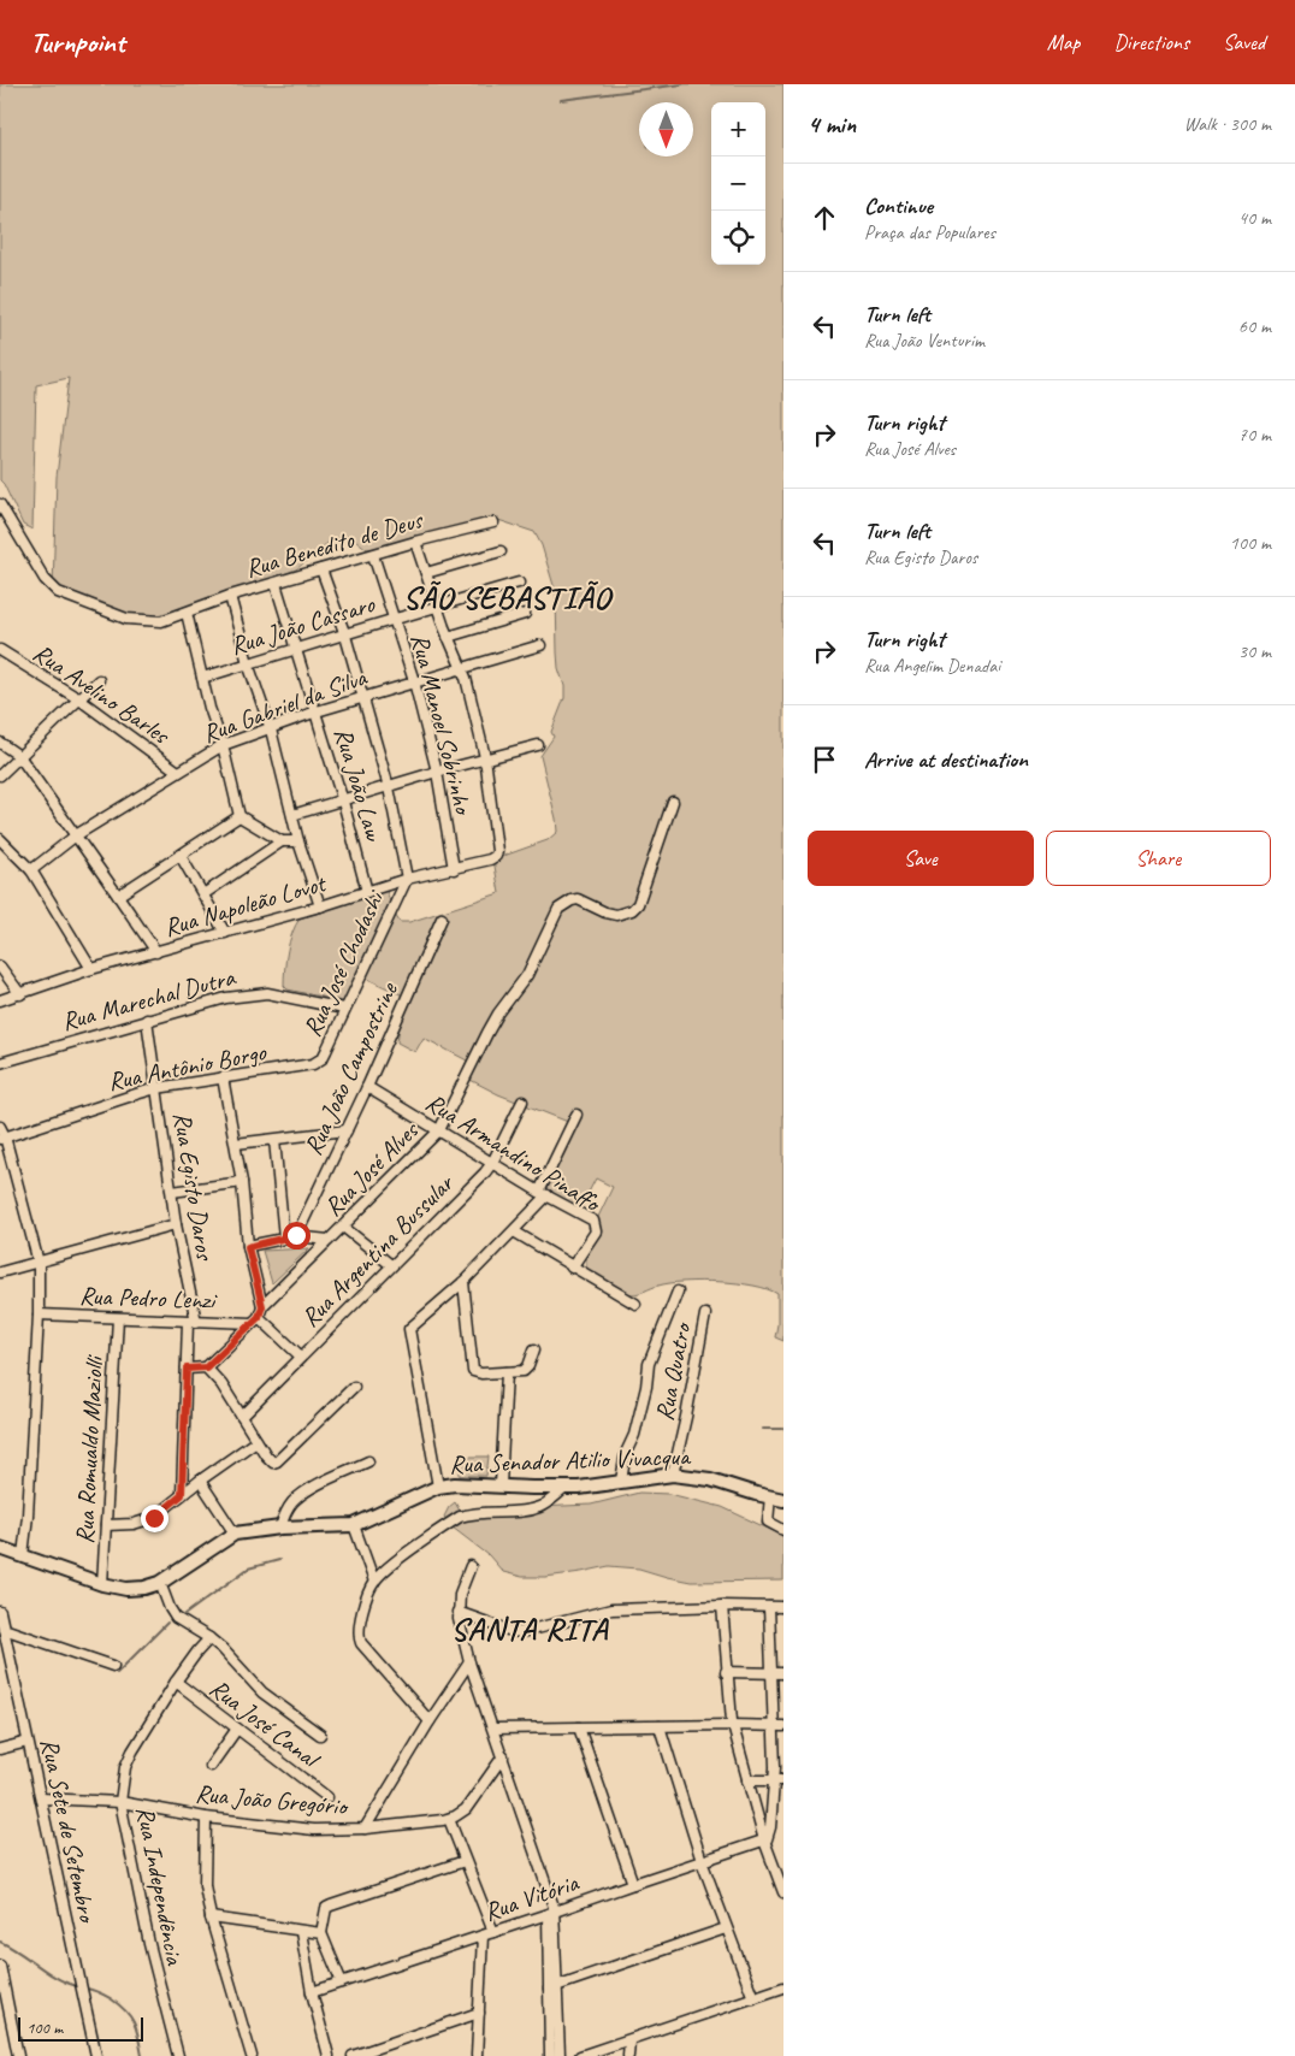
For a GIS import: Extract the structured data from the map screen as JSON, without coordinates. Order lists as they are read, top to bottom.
{
  "streets": {
    "street": [
      "Rua Benedito de Deus",
      "Rua João Cassaro",
      "Rua Avelino Barles",
      "Rua Gabriel da Silva",
      "Rua Manoel Sobrinho",
      "Rua João Law",
      "Rua Napoleão Lovot",
      "Rua José Chodashi",
      "Rua Marechal Dutra",
      "Rua Antônio Borgo",
      "Rua João Campostrine",
      "Rua Armandino Pinaffo",
      "Rua José Alves",
      "Rua Egisto Daros",
      "Rua Argentina Bussular",
      "Rua Pedro Lenzi",
      "Rua Quatro",
      "Rua Romualdo Maziolli",
      "Rua Senador Atilio Vivacqua",
      "Rua José Canal",
      "Rua João Gregório",
      "Rua Sete de Setembro",
      "Rua Independência",
      "Rua Vitória"
    ]
  },
  "crossings": [
    ["Rua Benedito de Deus", "Rua Manoel Sobrinho"],
    ["Rua Benedito de Deus", "Rua João Law"],
    ["Rua João Cassaro", "Rua Manoel Sobrinho"],
    ["Rua João Cassaro", "Rua João Law"],
    ["Rua Avelino Barles", "Rua Gabriel da Silva"],
    ["Rua Gabriel da Silva", "Rua Manoel Sobrinho"],
    ["Rua Gabriel da Silva", "Rua João Law"],
    ["Rua Manoel Sobrinho", "Rua Napoleão Lovot"],
    ["Rua João Law", "Rua Napoleão Lovot"],
    ["Rua Napoleão Lovot", "Rua José Chodashi"],
    ["Rua José Chodashi", "Rua Marechal Dutra"],
    ["Rua José Chodashi", "Rua Antônio Borgo"],
    ["Rua Marechal Dutra", "Rua Egisto Daros"],
    ["Rua Antônio Borgo", "Rua Egisto Daros"],
    ["Rua João Campostrine", "Rua Armandino Pinaffo"],
    ["Rua Armandino Pinaffo", "Rua José Alves"],
    ["Rua Armandino Pinaffo", "Rua Argentina Bussular"],
    ["Rua José Alves", "Rua Pedro Lenzi"],
    ["Rua Egisto Daros", "Rua Pedro Lenzi"],
    ["Rua Pedro Lenzi", "Rua Romualdo Maziolli"],
    ["Rua Quatro", "Rua Senador Atilio Vivacqua"],
    ["Rua Romualdo Maziolli", "Rua Senador Atilio Vivacqua"],
    ["Rua José Canal", "Rua Independência"],
    ["Rua João Gregório", "Rua Sete de Setembro"],
    ["Rua João Gregório", "Rua Independência"]
  ],
  "districts": ["SÃO SEBASTIÃO", "SANTA RITA"],
  "scale_bar": "100 m",
  "north": "bottom",
  "page": {
    "header": "Turnpoint",
    "nav": ["Map", "Directions", "Saved"],
    "heading": ["4 min", "Walk · 300 m"],
    "map_buttons": ["+", "−"],
    "list": [
      ["Continue", "Praça das Populares", "40 m"],
      ["Turn left", "Rua João Venturim", "60 m"],
      ["Turn right", "Rua José Alves", "70 m"],
      ["Turn left", "Rua Egisto Daros", "100 m"],
      ["Turn right", "Rua Angelim Denadai", "30 m"],
      "Arrive at destination"
    ],
    "buttons": ["Save", "Share"],
    "scale": "100 m"
  }
}
